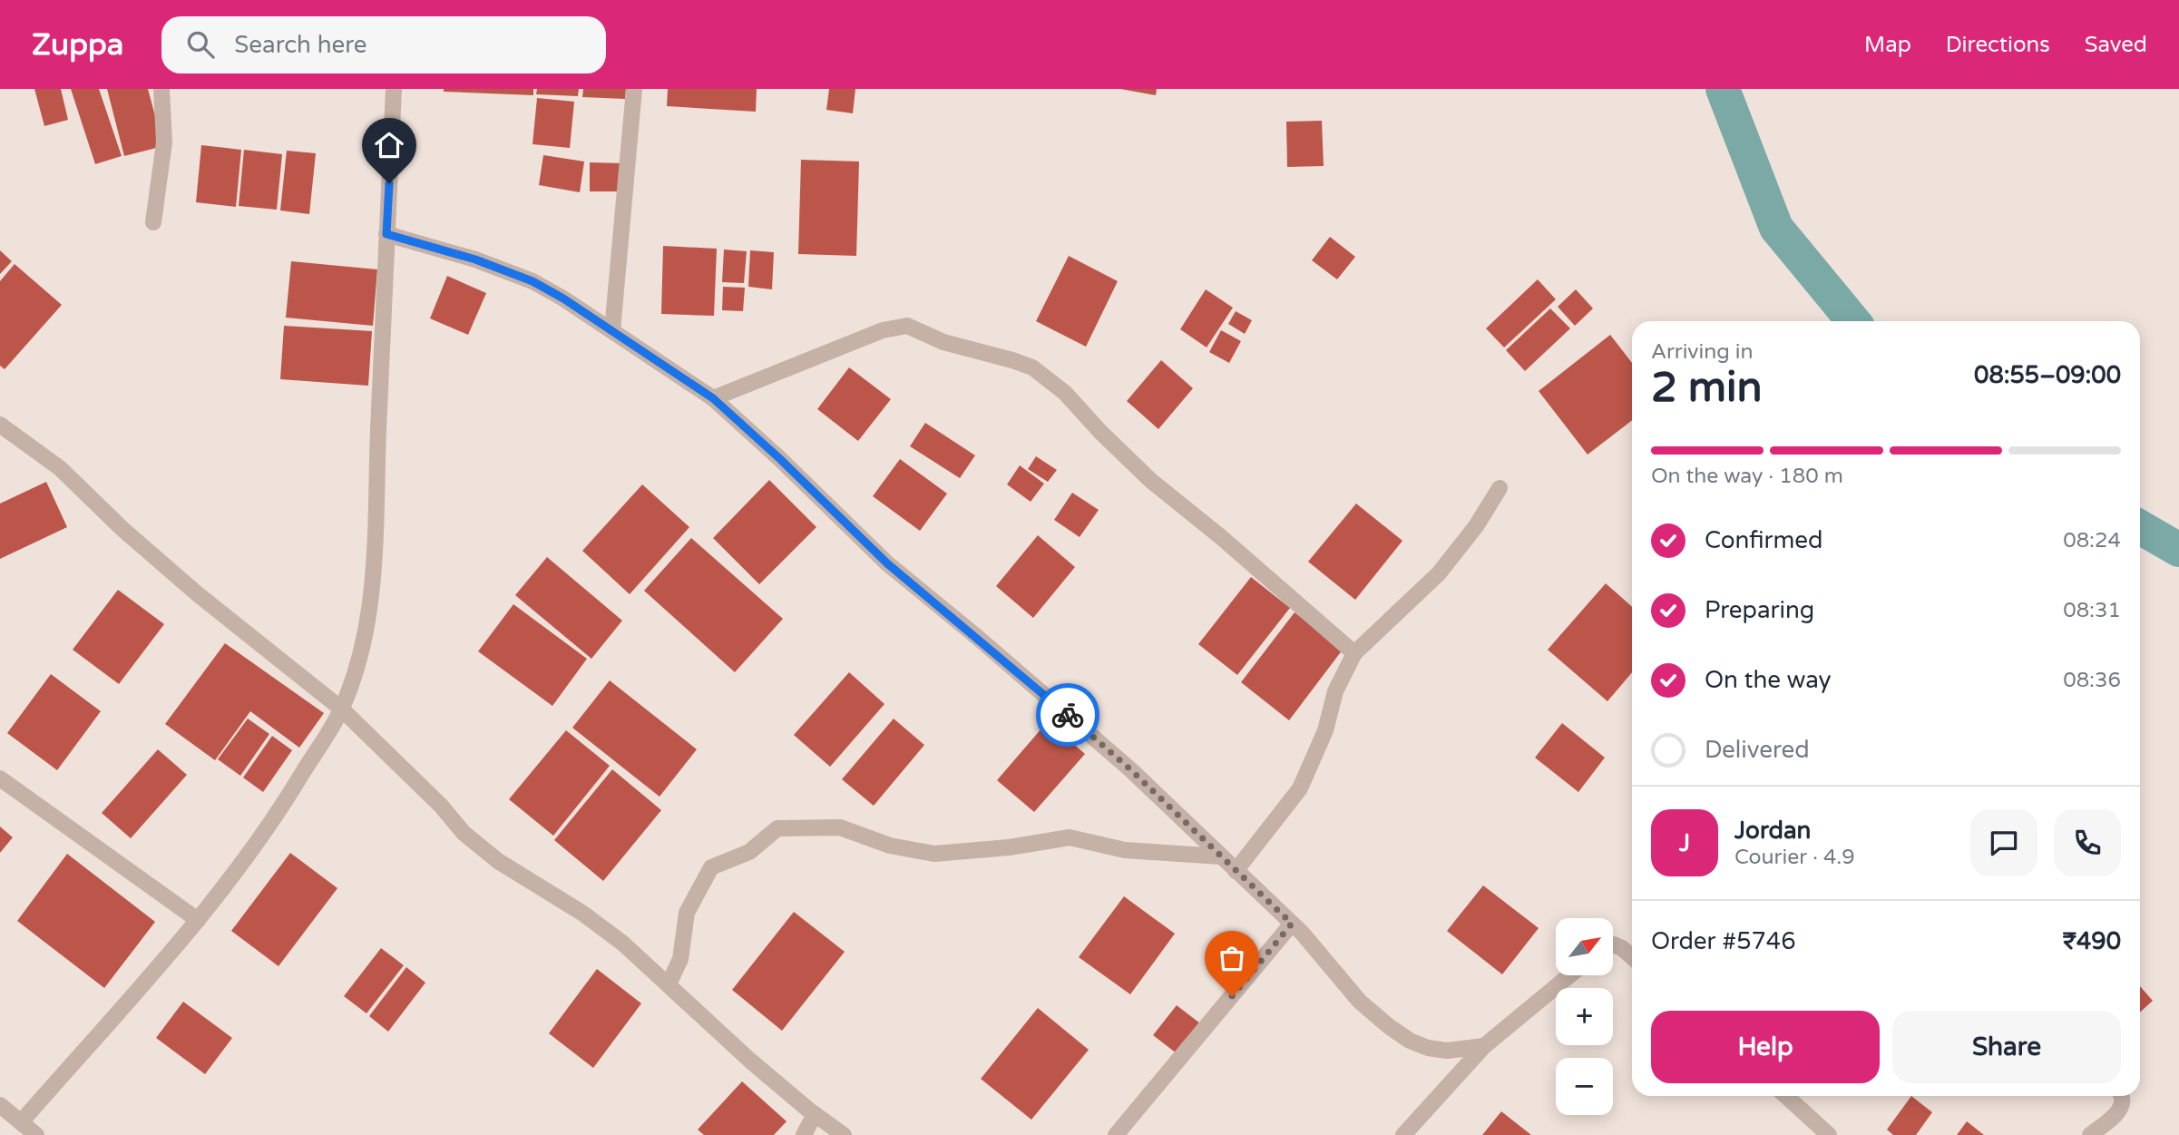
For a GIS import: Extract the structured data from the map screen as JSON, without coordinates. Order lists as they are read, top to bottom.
{
  "north": "top right",
  "page": {
    "header": "Zuppa",
    "search": "Search here",
    "nav": ["Map", "Directions", "Saved"],
    "heading": ["2 min", "Arriving in", "08:55–09:00"],
    "panel": [
      "Jordan",
      "Courier · 4.9",
      "Order #5746",
      "₹490"
    ],
    "bar": "On the way · 180 m",
    "list": [
      ["Confirmed", "08:24"],
      ["Preparing", "08:31"],
      ["On the way", "08:36"],
      "Delivered"
    ],
    "round": "J",
    "map_buttons": ["+", "−"],
    "buttons": ["Help", "Share"]
  }
}
